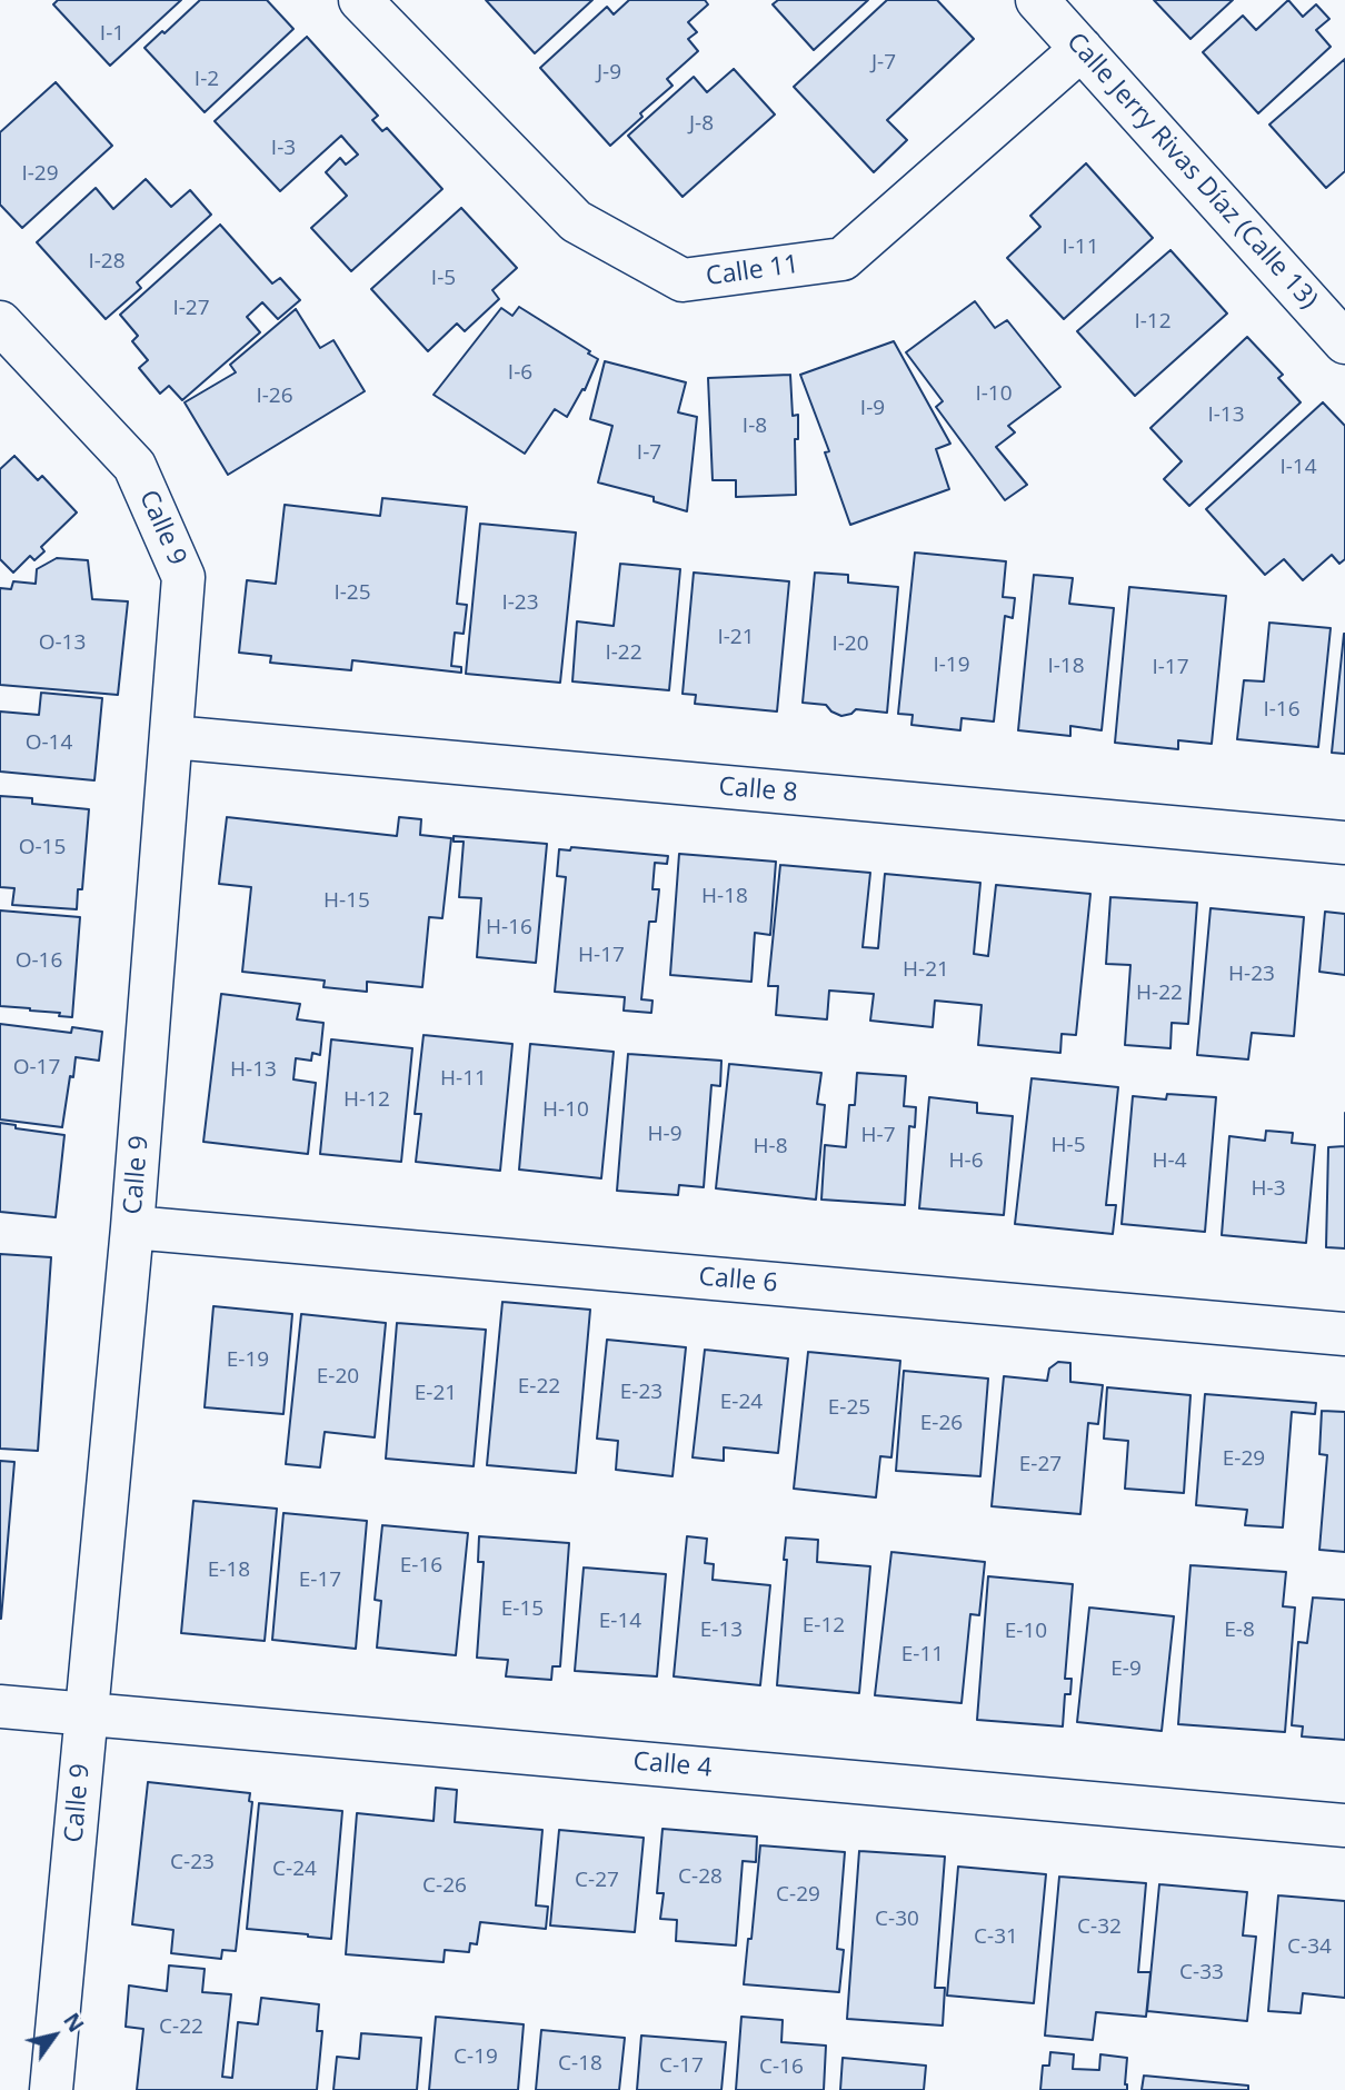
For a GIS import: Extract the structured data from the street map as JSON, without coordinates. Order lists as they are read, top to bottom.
{
  "streets": {
    "street": [
      "Calle Jerry Rivas Díaz (Calle 13)",
      "Calle 11",
      "Calle 9",
      "Calle 8",
      "Calle 6",
      "Calle 4"
    ]
  },
  "crossings": [
    ["Calle Jerry Rivas Díaz (Calle 13)", "Calle 11"],
    ["Calle 9", "Calle 8"],
    ["Calle 9", "Calle 6"],
    ["Calle 9", "Calle 4"]
  ],
  "house_numbers": [
    "I-1",
    "J-7",
    "J-9",
    "I-2",
    "J-8",
    "I-3",
    "I-29",
    "I-11",
    "I-28",
    "I-5",
    "I-27",
    "I-12",
    "I-6",
    "I-10",
    "I-26",
    "I-9",
    "I-13",
    "I-8",
    "I-7",
    "I-14",
    "I-25",
    "I-23",
    "I-21",
    "O-13",
    "I-20",
    "I-22",
    "I-19",
    "I-18",
    "I-17",
    "I-16",
    "O-14",
    "O-15",
    "H-18",
    "H-15",
    "H-16",
    "H-17",
    "O-16",
    "H-21",
    "H-23",
    "H-22",
    "O-17",
    "H-13",
    "H-11",
    "H-12",
    "H-10",
    "H-9",
    "H-7",
    "H-5",
    "H-8",
    "H-6",
    "H-4",
    "H-3",
    "E-19",
    "E-20",
    "E-22",
    "E-23",
    "E-21",
    "E-24",
    "E-25",
    "E-26",
    "E-29",
    "E-27",
    "E-16",
    "E-18",
    "E-17",
    "E-15",
    "E-14",
    "E-12",
    "E-13",
    "E-8",
    "E-10",
    "E-11",
    "E-9",
    "C-23",
    "C-24",
    "C-28",
    "C-27",
    "C-26",
    "C-29",
    "C-30",
    "C-32",
    "C-31",
    "C-34",
    "C-33",
    "C-22",
    "C-19",
    "C-18",
    "C-17",
    "C-16"
  ],
  "north": "top right"
}
